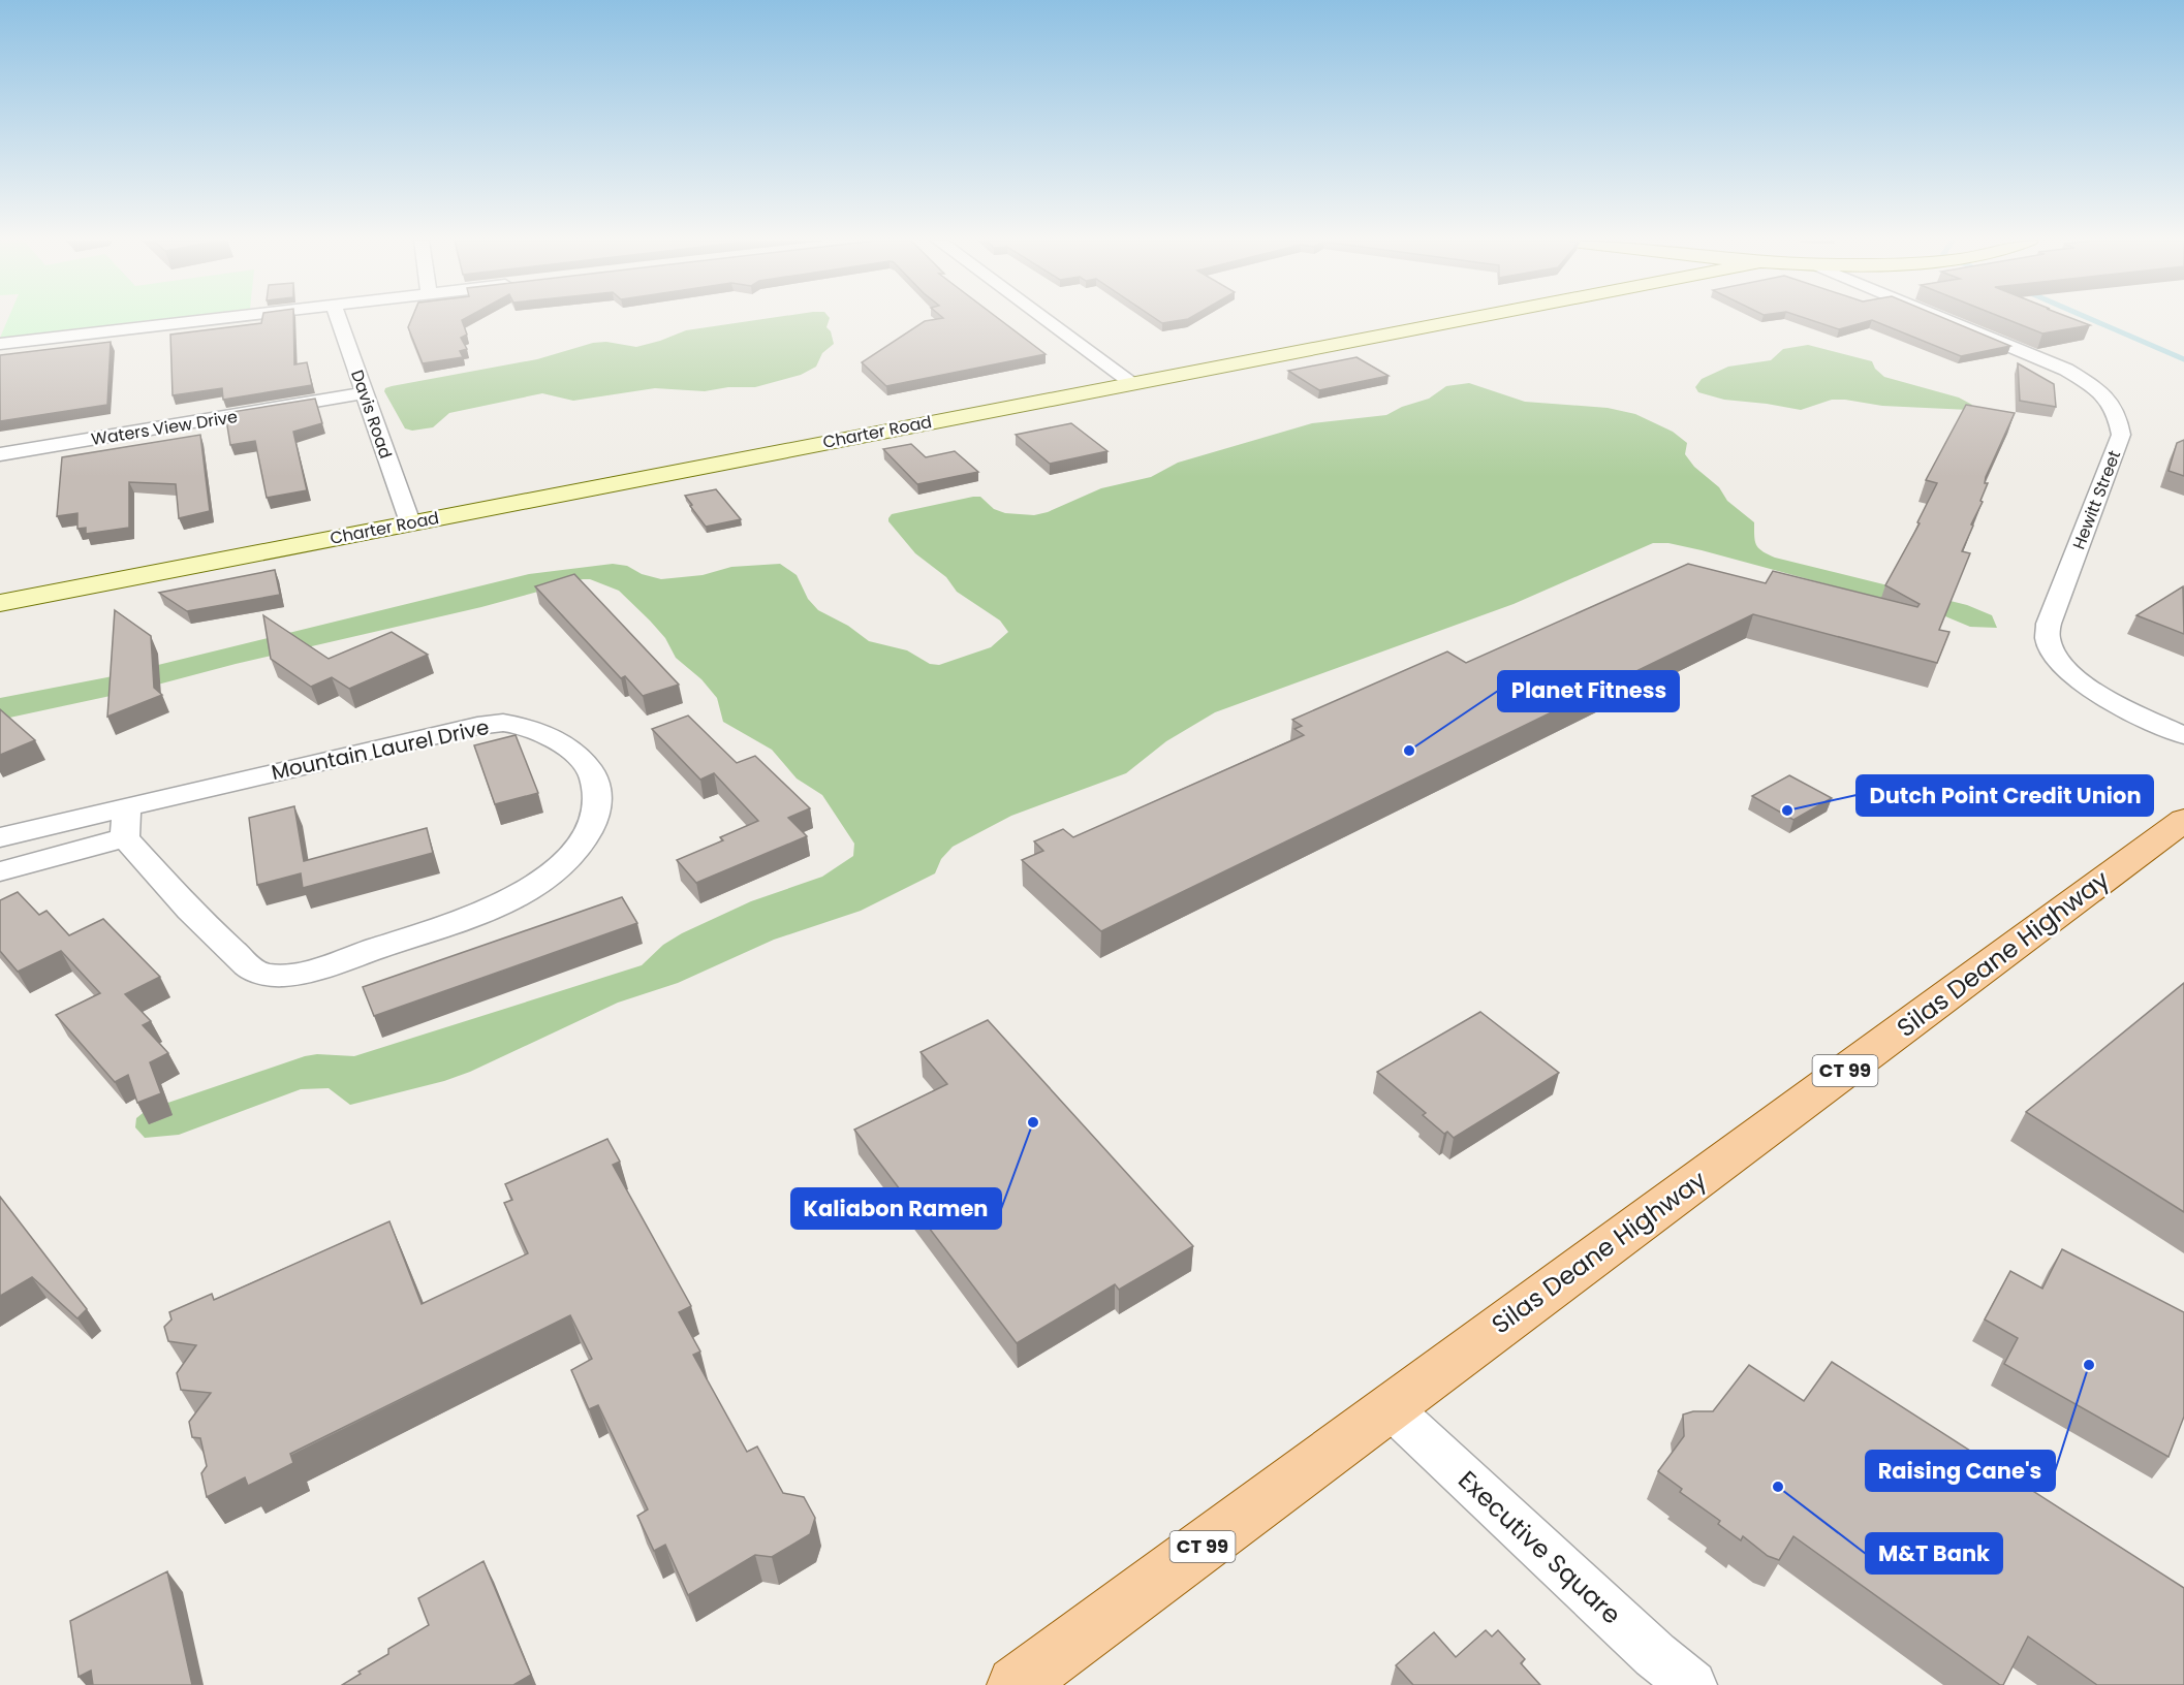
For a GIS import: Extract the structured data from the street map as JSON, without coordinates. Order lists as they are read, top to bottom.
{
  "streets": {
    "main road": ["Silas Deane Highway", "CT 99"],
    "street": [
      "Davis Road",
      "Waters View Drive",
      "Charter Road",
      "Hewitt Street",
      "Mountain Laurel Drive",
      "Executive Square"
    ]
  },
  "crossings": [
    ["Davis Road", "Waters View Drive"],
    ["Davis Road", "Charter Road"],
    ["Silas Deane Highway", "Executive Square"]
  ],
  "places": [
    "Planet Fitness",
    "Dutch Point Credit Union",
    "Kaliabon Ramen",
    "Raising Cane's",
    "M&T Bank"
  ]
}
